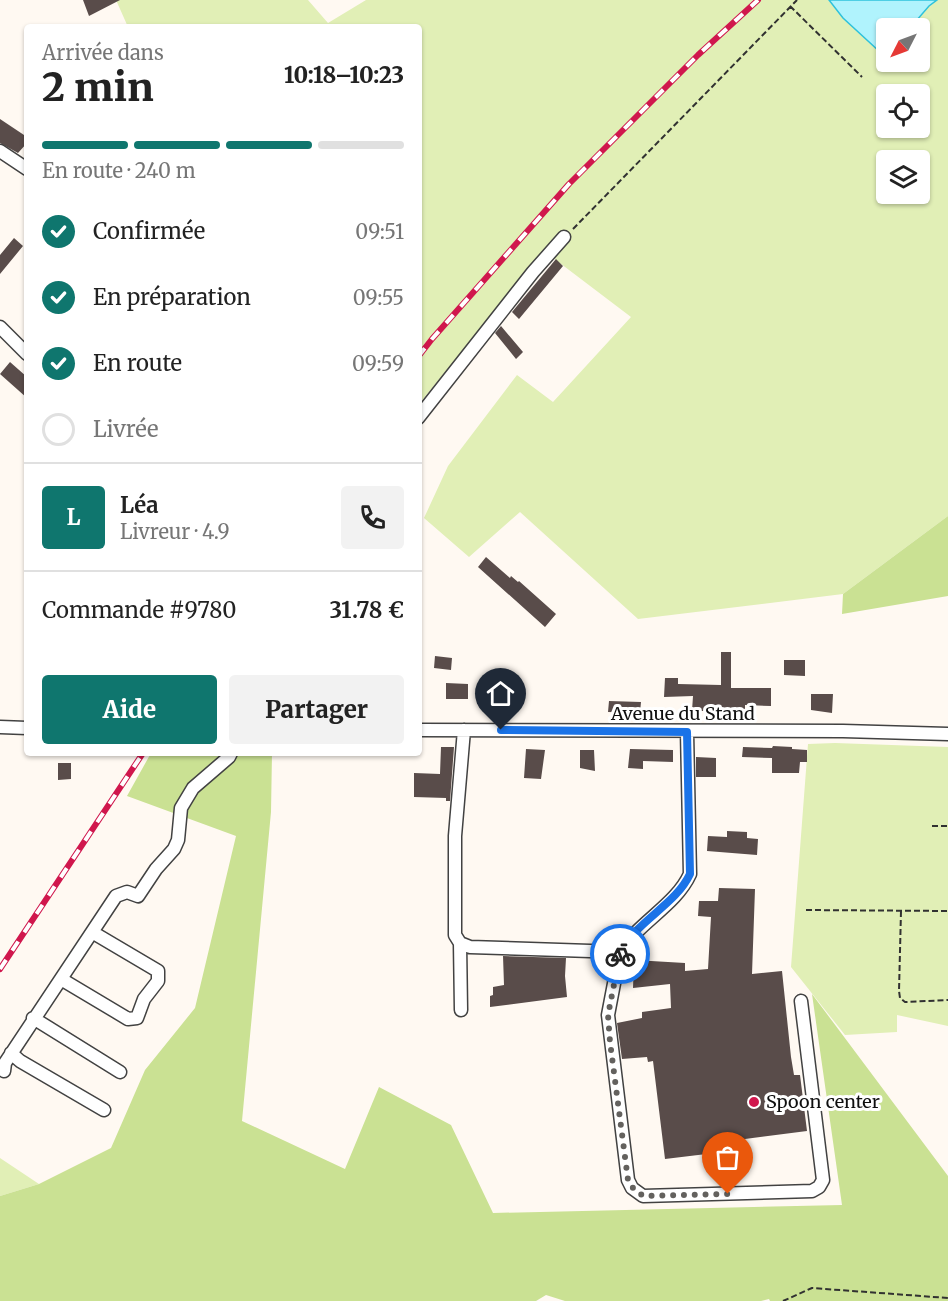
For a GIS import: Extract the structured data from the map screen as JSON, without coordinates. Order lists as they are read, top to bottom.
{
  "streets": {
    "street": ["Avenue du Stand"]
  },
  "places": ["Spoon center"],
  "north": "bottom left",
  "page": {
    "heading": ["2 min", "Arrivée dans", "10:18–10:23"],
    "panel": [
      "Léa",
      "Livreur · 4.9",
      "Commande #9780",
      "31.78 €"
    ],
    "bar": "En route · 240 m",
    "list": [
      ["Confirmée", "09:51"],
      ["En préparation", "09:55"],
      ["En route", "09:59"],
      "Livrée"
    ],
    "round": "L",
    "buttons": ["Aide", "Partager"]
  }
}
